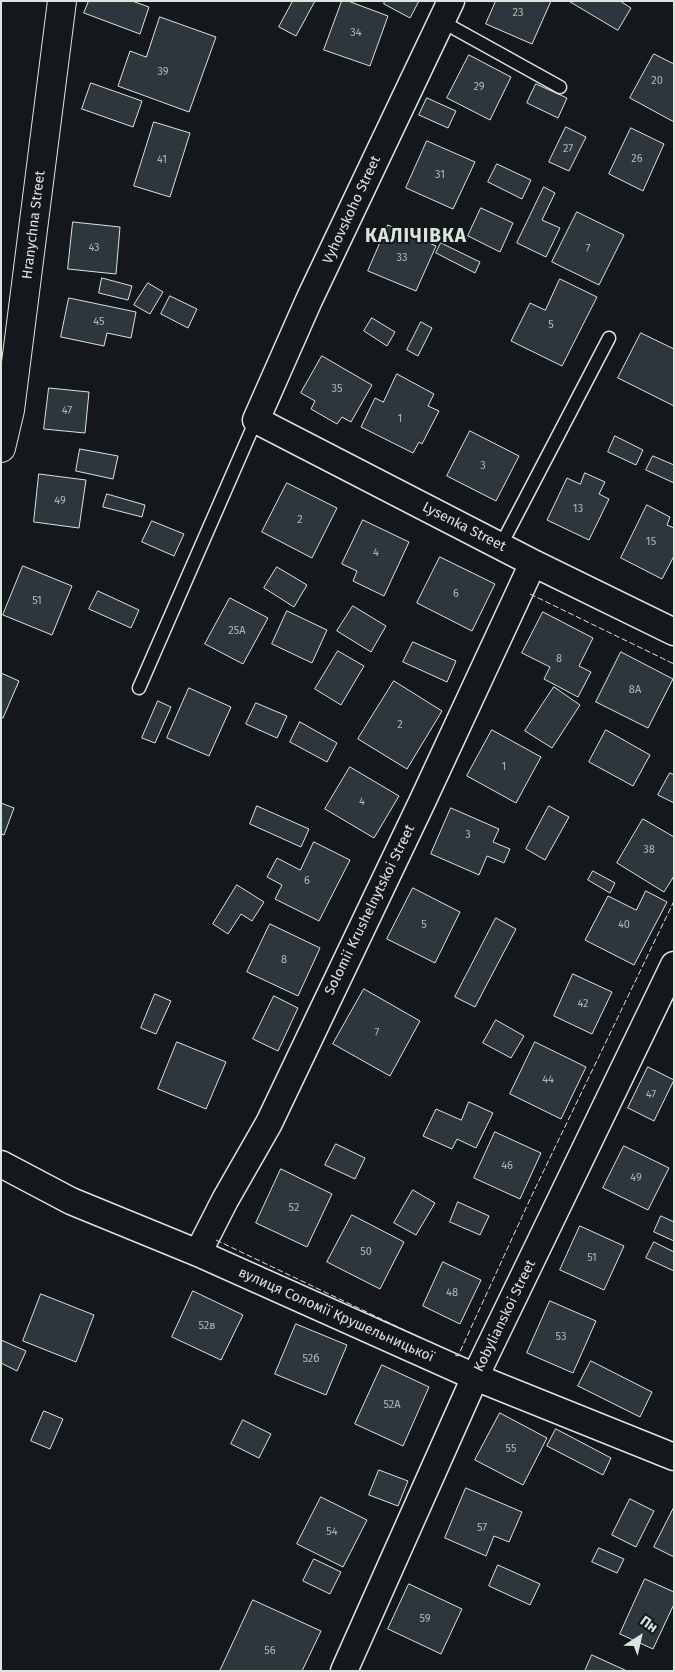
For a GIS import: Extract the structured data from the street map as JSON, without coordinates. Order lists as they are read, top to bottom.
{
  "streets": {
    "street": [
      "Vyhovskoho Street",
      "Hranychna Street",
      "Lysenka Street",
      "Solomii Krushelnytskoi Street",
      "вулиця Соломії Крушельницької",
      "Kobylianskoi Street"
    ]
  },
  "crossings": [
    ["Vyhovskoho Street", "Lysenka Street"],
    ["Lysenka Street", "Solomii Krushelnytskoi Street"],
    ["Solomii Krushelnytskoi Street", "вулиця Соломії Крушельницької"],
    ["вулиця Соломії Крушельницької", "Kobylianskoi Street"]
  ],
  "districts": ["КАЛІЧІВКА"],
  "house_numbers": [
    "23",
    "34",
    "39",
    "20",
    "29",
    "27",
    "26",
    "41",
    "31",
    "43",
    "7",
    "33",
    "45",
    "5",
    "35",
    "47",
    "1",
    "3",
    "49",
    "13",
    "2",
    "15",
    "4",
    "6",
    "51",
    "25А",
    "8",
    "8А",
    "2",
    "1",
    "4",
    "3",
    "38",
    "6",
    "5",
    "40",
    "8",
    "42",
    "7",
    "44",
    "47",
    "46",
    "49",
    "52",
    "50",
    "51",
    "48",
    "52в",
    "53",
    "52б",
    "52А",
    "55",
    "57",
    "54",
    "59",
    "56"
  ],
  "north": "top right"
}
